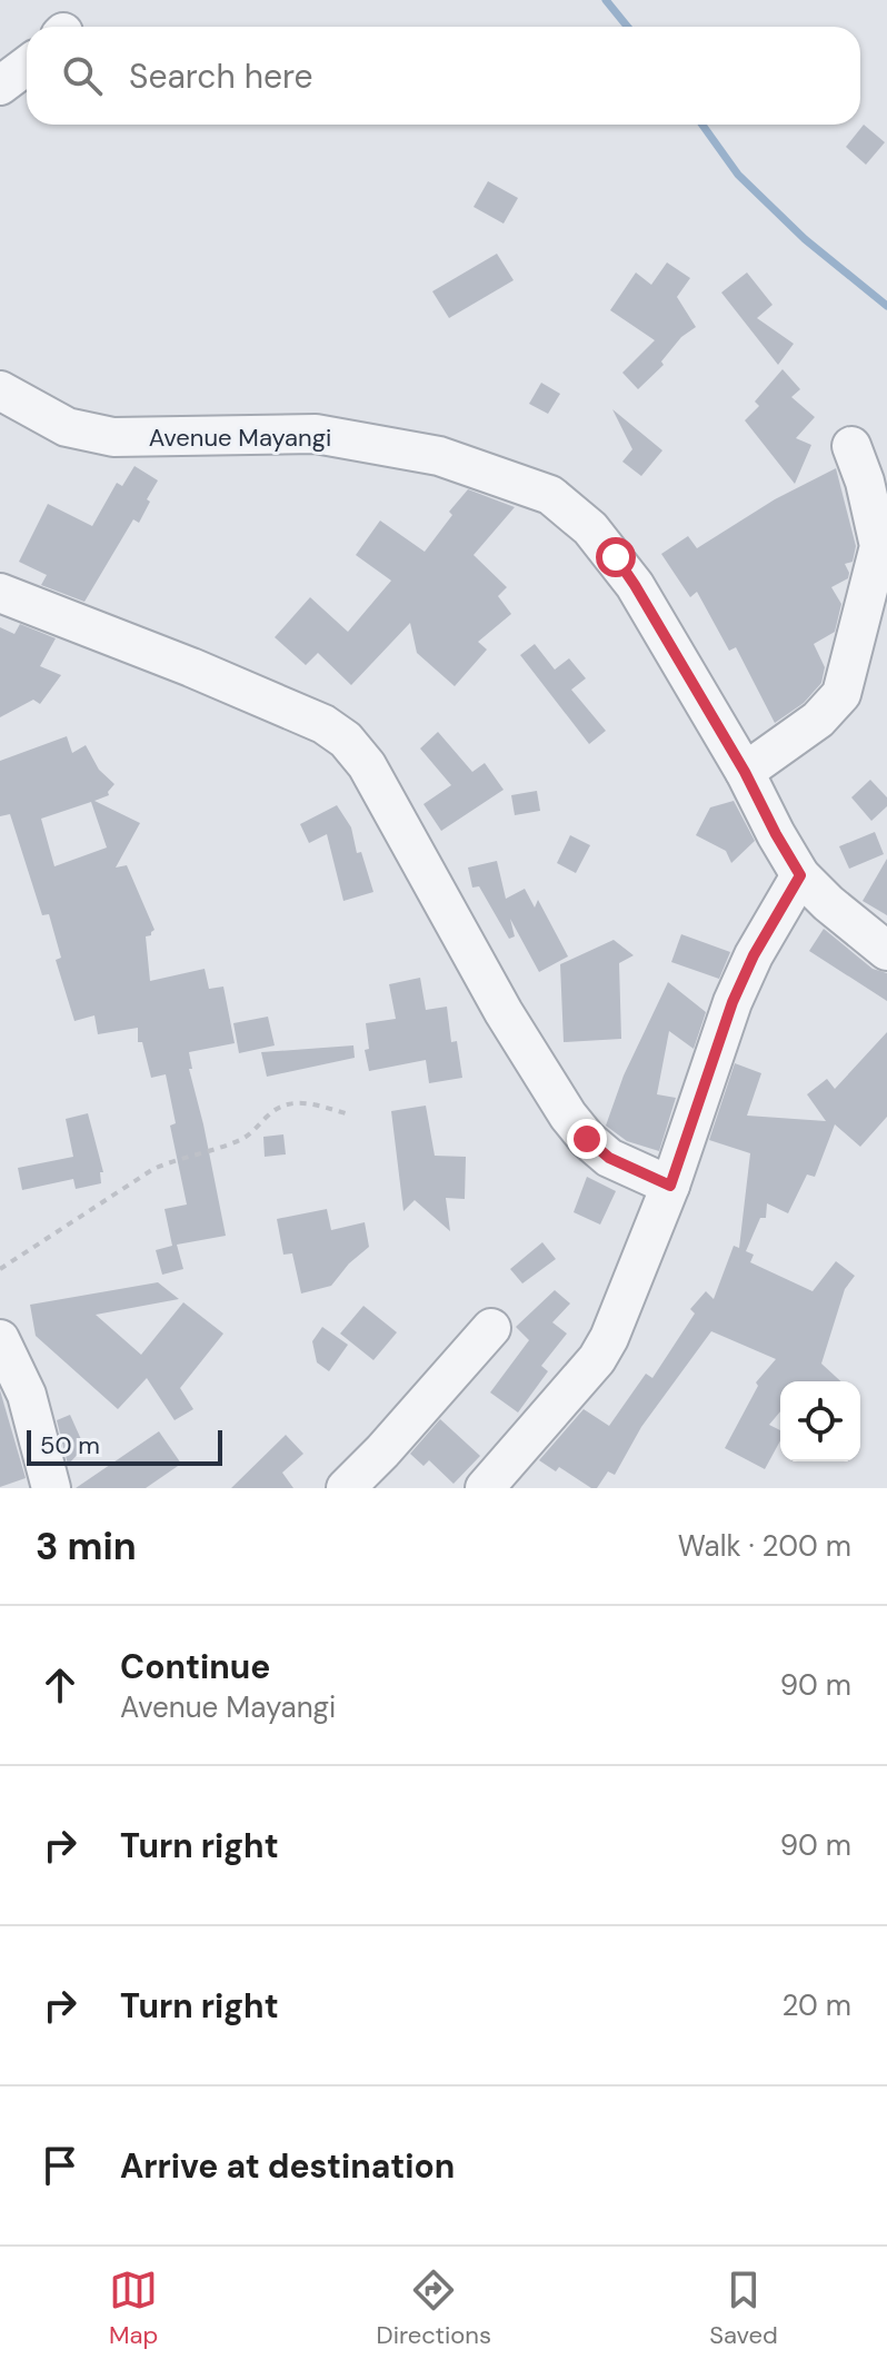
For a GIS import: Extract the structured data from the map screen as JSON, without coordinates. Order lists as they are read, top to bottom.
{
  "streets": {
    "street": ["Avenue Mayangi"]
  },
  "scale_bar": "50 m",
  "page": {
    "search": "Search here",
    "scale": "50 m",
    "heading": ["3 min", "Walk · 200 m"],
    "list": [
      ["Continue", "Avenue Mayangi", "90 m"],
      ["Turn right", "90 m"],
      ["Turn right", "20 m"],
      "Arrive at destination"
    ],
    "nav": ["Map", "Directions", "Saved"]
  }
}
